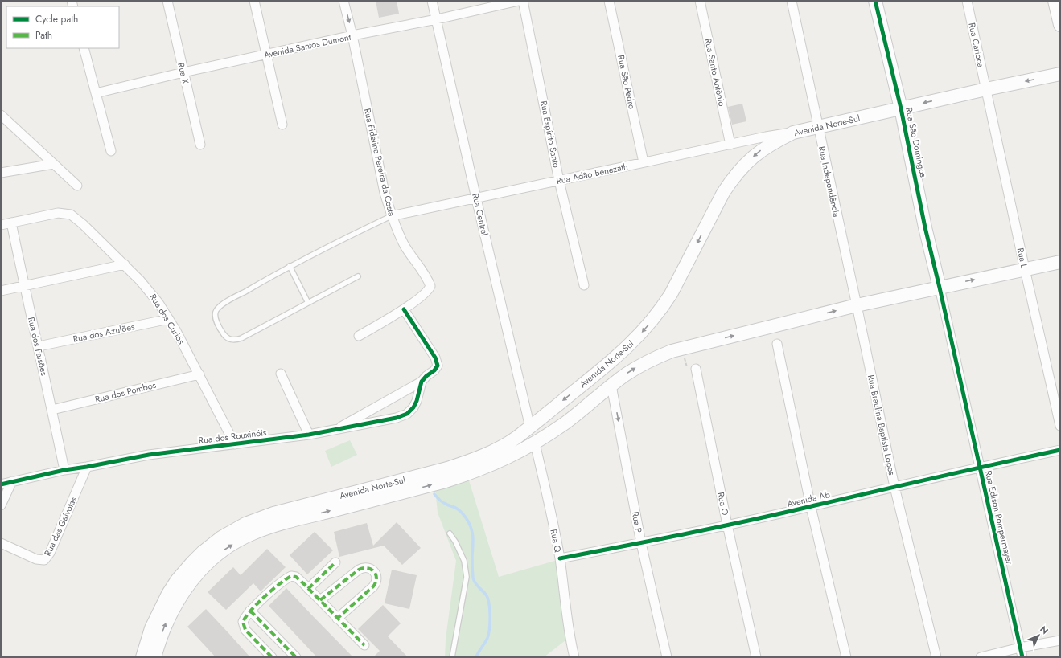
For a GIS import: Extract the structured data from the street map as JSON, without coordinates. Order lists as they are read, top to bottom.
{
  "streets": {
    "main road": ["Avenida Norte-Sul", "Rua São Domingos"],
    "street": [
      "Rua Carioca",
      "Avenida Santos Dumont",
      "Rua Santo Antônio",
      "Rua X",
      "Rua São Pedro",
      "Rua Espírito Santo",
      "Rua Fidelina Pereira da Costa",
      "Rua Adão Benezath",
      "Rua Independência",
      "Rua Central",
      "Rua L",
      "Rua dos Curiós",
      "Rua dos Azulões",
      "Rua dos Faisões",
      "Rua dos Pombos",
      "Rua Braulina Baptista Lopes",
      "Rua dos Rouxinóis",
      "Avenida Ab",
      "Rua O",
      "Rua Edison Pompermayer",
      "Rua P",
      "Rua das Gaivotas",
      "Rua Q"
    ]
  },
  "crossings": [
    ["Rua Carioca", "Avenida Norte-Sul"],
    ["Rua Carioca", "Rua L"],
    ["Avenida Santos Dumont", "Rua X"],
    ["Avenida Santos Dumont", "Rua Fidelina Pereira da Costa"],
    ["Avenida Santos Dumont", "Rua Central"],
    ["Rua Santo Antônio", "Rua Adão Benezath"],
    ["Rua São Pedro", "Rua Adão Benezath"],
    ["Avenida Norte-Sul", "Rua São Domingos"],
    ["Avenida Norte-Sul", "Rua Adão Benezath"],
    ["Avenida Norte-Sul", "Rua Independência"],
    ["Avenida Norte-Sul", "Rua Central"],
    ["Avenida Norte-Sul", "Rua L"],
    ["Avenida Norte-Sul", "Rua Braulina Baptista Lopes"],
    ["Avenida Norte-Sul", "Rua Edison Pompermayer"],
    ["Avenida Norte-Sul", "Rua P"],
    ["Avenida Norte-Sul", "Rua Q"],
    ["Rua Espírito Santo", "Rua Adão Benezath"],
    ["Rua São Domingos", "Rua Edison Pompermayer"],
    ["Rua Fidelina Pereira da Costa", "Rua Adão Benezath"],
    ["Rua Adão Benezath", "Rua Central"],
    ["Rua Independência", "Rua Braulina Baptista Lopes"],
    ["Rua dos Curiós", "Rua dos Azulões"],
    ["Rua dos Curiós", "Rua dos Faisões"],
    ["Rua dos Curiós", "Rua dos Pombos"],
    ["Rua dos Curiós", "Rua dos Rouxinóis"],
    ["Rua dos Azulões", "Rua dos Faisões"],
    ["Rua dos Faisões", "Rua dos Pombos"],
    ["Rua dos Faisões", "Rua dos Rouxinóis"],
    ["Rua Braulina Baptista Lopes", "Avenida Ab"],
    ["Rua dos Rouxinóis", "Rua das Gaivotas"],
    ["Avenida Ab", "Rua O"],
    ["Avenida Ab", "Rua Edison Pompermayer"],
    ["Avenida Ab", "Rua P"],
    ["Avenida Ab", "Rua Q"]
  ],
  "one_way": ["Rua P"],
  "legend": ["Cycle path", "Path"],
  "north": "top right"
}
